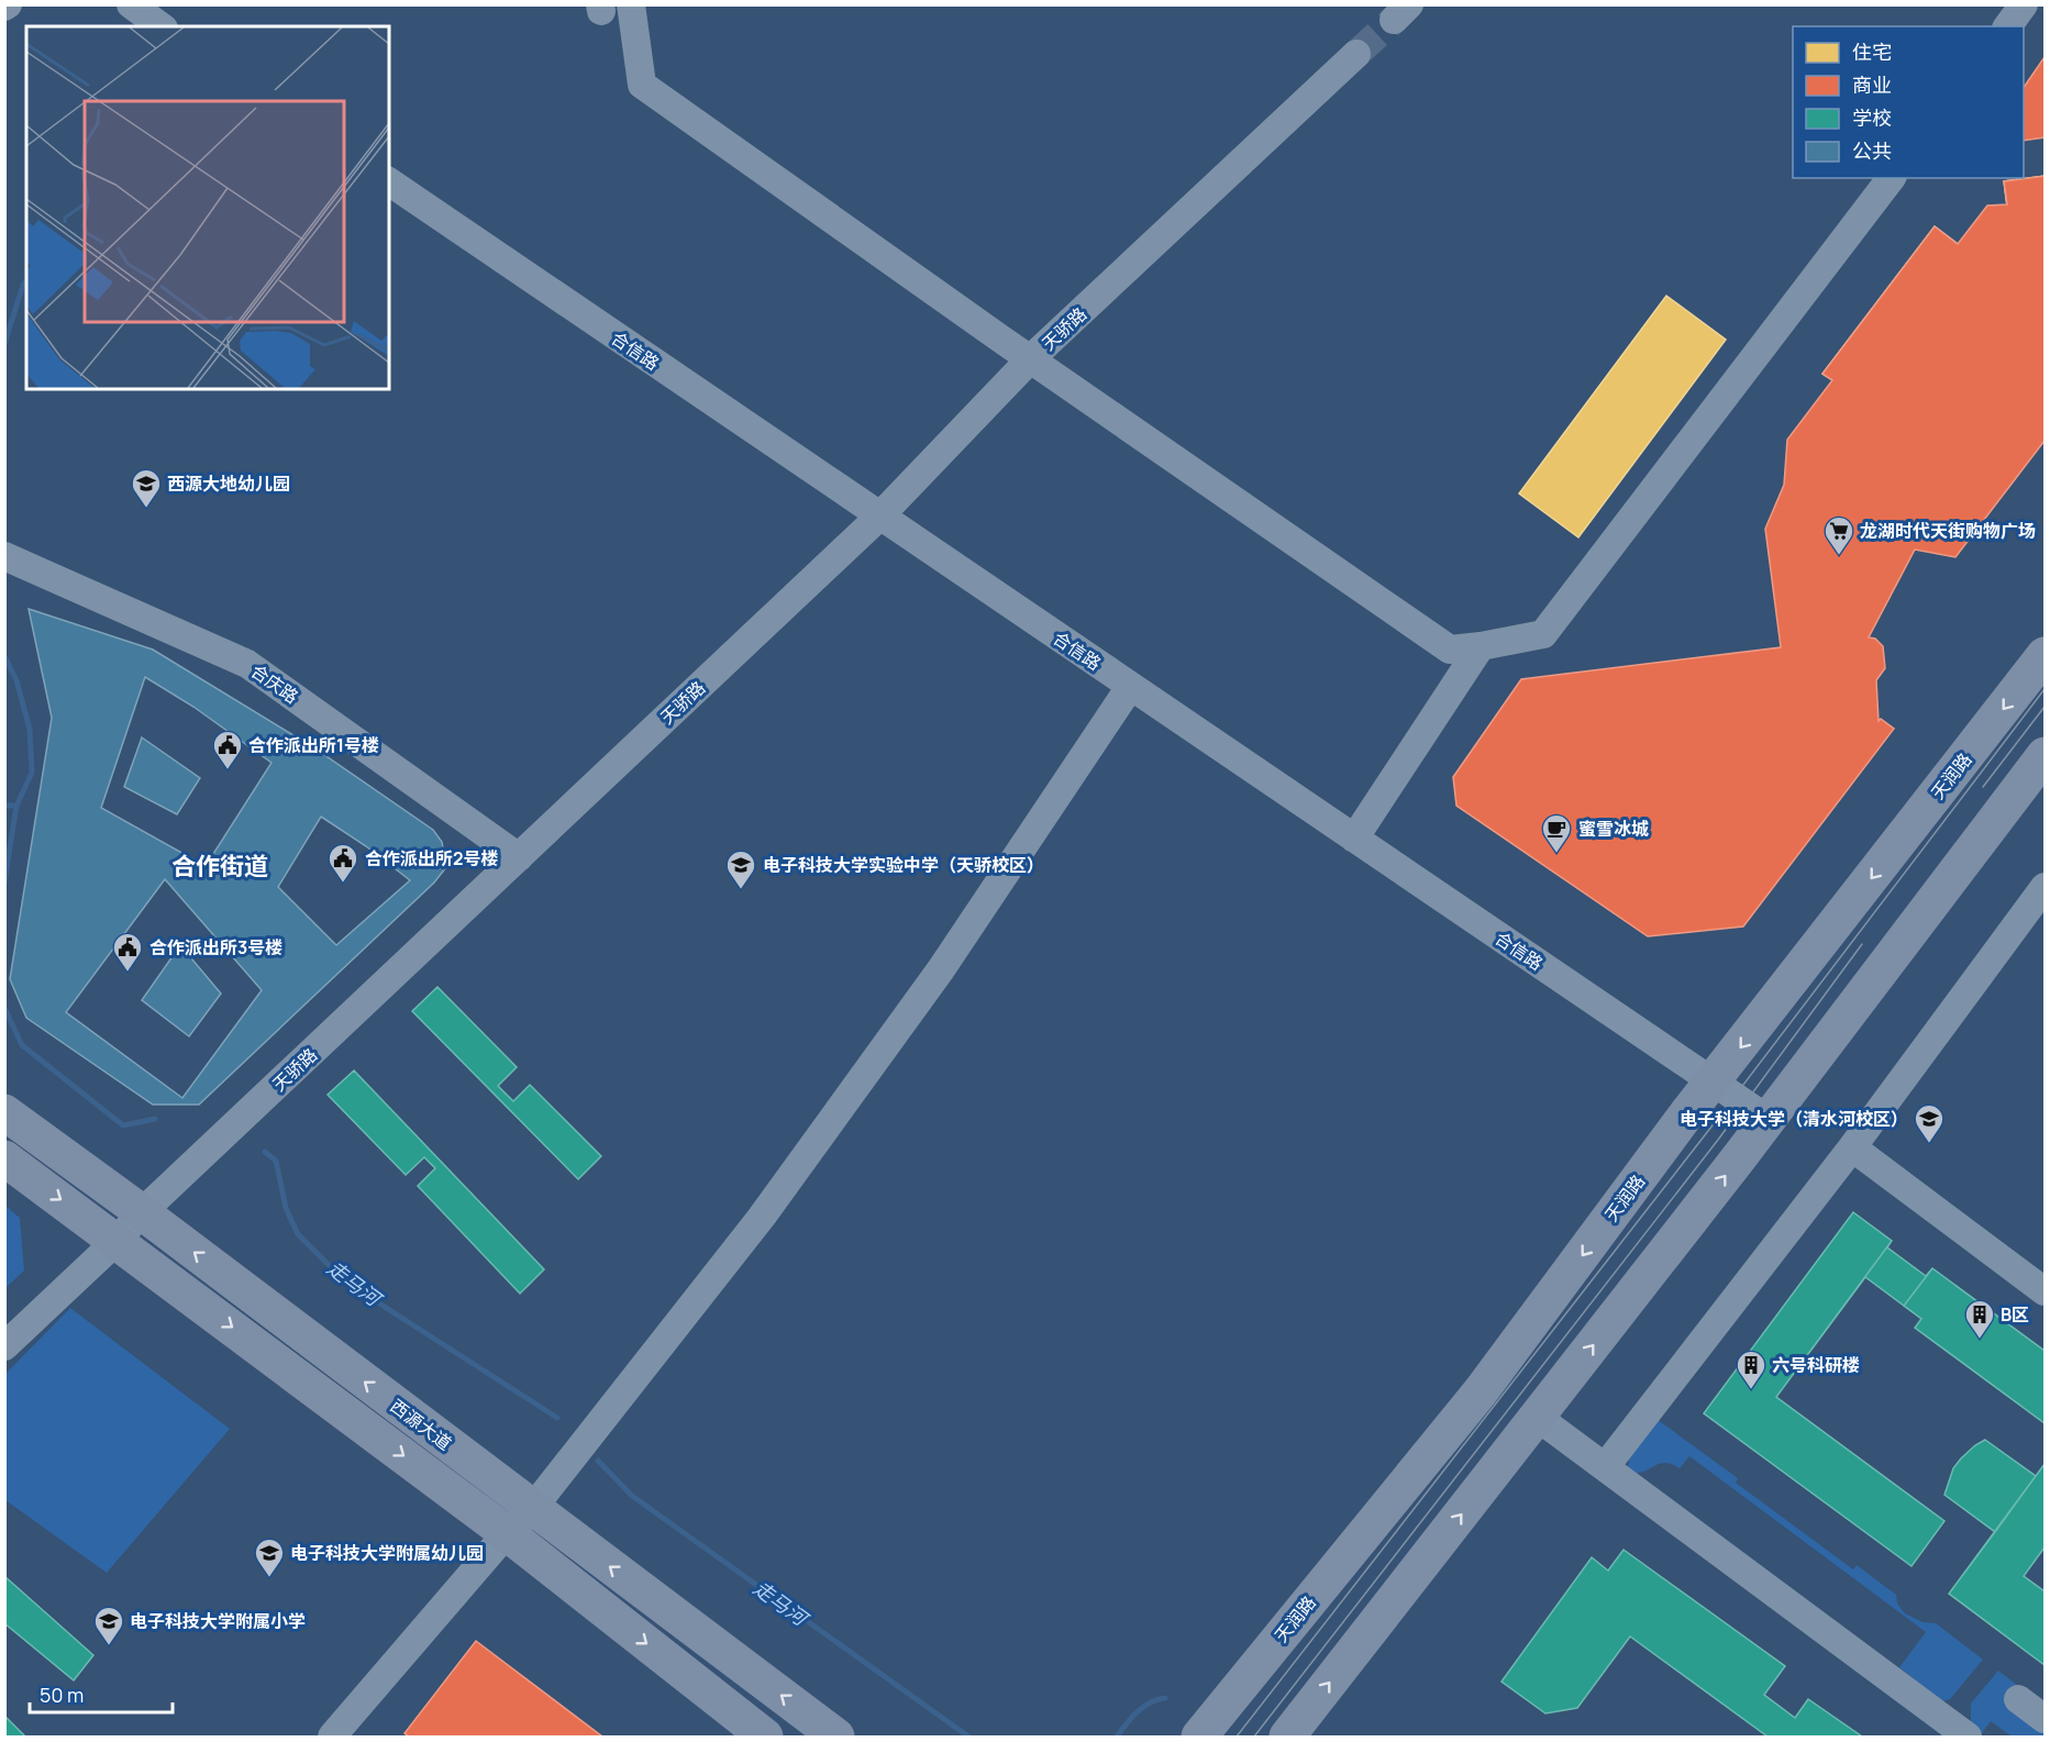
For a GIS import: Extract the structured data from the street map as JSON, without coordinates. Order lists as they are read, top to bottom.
{
  "streets": {
    "main road": ["天润路", "西源大道"],
    "street": ["天骄路", "合信路", "合庆路"]
  },
  "crossings": [
    ["天骄路", "合信路"],
    ["天骄路", "合庆路"],
    ["天骄路", "西源大道"],
    ["合信路", "天润路"]
  ],
  "districts": ["合作街道"],
  "water": ["走马河"],
  "places": {
    "school or university": [
      "西源大地幼儿园",
      "电子科技大学实验中学（天骄校区）",
      "电子科技大学（清水河校区）",
      "电子科技大学附属幼儿园",
      "电子科技大学附属小学"
    ],
    "supermarket": ["龙湖时代天街购物广场"],
    "public building": ["合作派出所1号楼", "合作派出所2号楼", "合作派出所3号楼"],
    "cafe": ["蜜雪冰城"],
    "building": ["B区", "六号科研楼"]
  },
  "legend": [
    "住宅",
    "商业",
    "学校",
    "公共"
  ],
  "scale_bar": "50 m"
}
